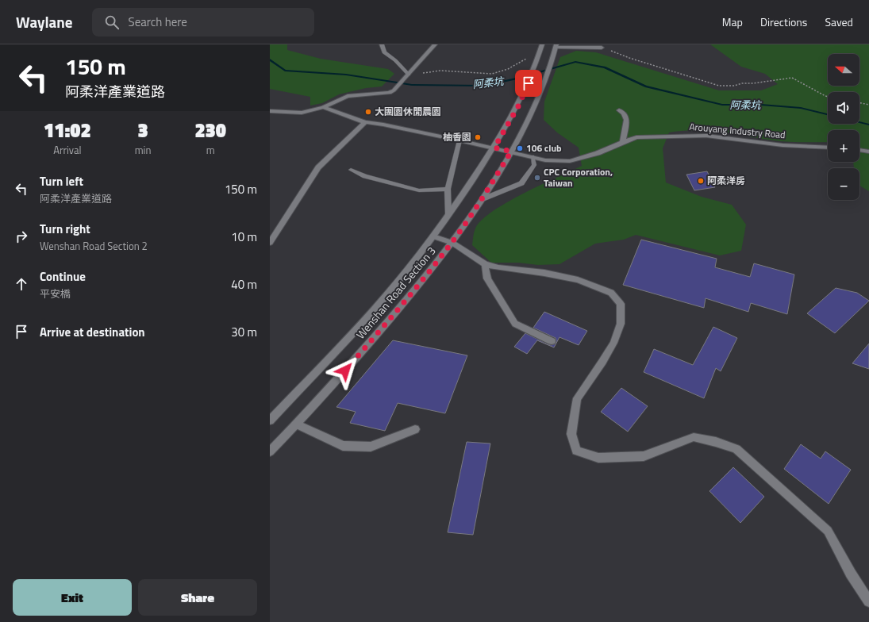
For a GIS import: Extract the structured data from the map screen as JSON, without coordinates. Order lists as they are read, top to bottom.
{
  "streets": {
    "street": ["Arouyang Industry Road", "Wenshan Road Section 3"]
  },
  "crossings": [
    ["Arouyang Industry Road", "Wenshan Road Section 3"]
  ],
  "water": ["阿柔坑"],
  "places": [
    "大團園休閒農園",
    "柚香園",
    "106 club",
    "CPC Corporation, Taiwan",
    "阿柔洋房"
  ],
  "north": "left",
  "page": {
    "header": "Waylane",
    "search": "Search here",
    "nav": ["Map", "Directions", "Saved"],
    "turn": ["150 m", "阿柔洋產業道路"],
    "map_buttons": ["+", "−"],
    "eta": [
      "11:02",
      "Arrival",
      "3",
      "min",
      "230",
      "m"
    ],
    "list": [
      {
        "name": "Turn left",
        "note": "阿柔洋產業道路",
        "value": "150 m"
      },
      {
        "name": "Turn right",
        "note": "Wenshan Road Section 2",
        "value": "10 m"
      },
      {
        "name": "Continue",
        "note": "平安橋",
        "value": "40 m"
      },
      {
        "name": "Arrive at destination",
        "value": "30 m"
      }
    ],
    "buttons": ["Exit", "Share"]
  }
}
